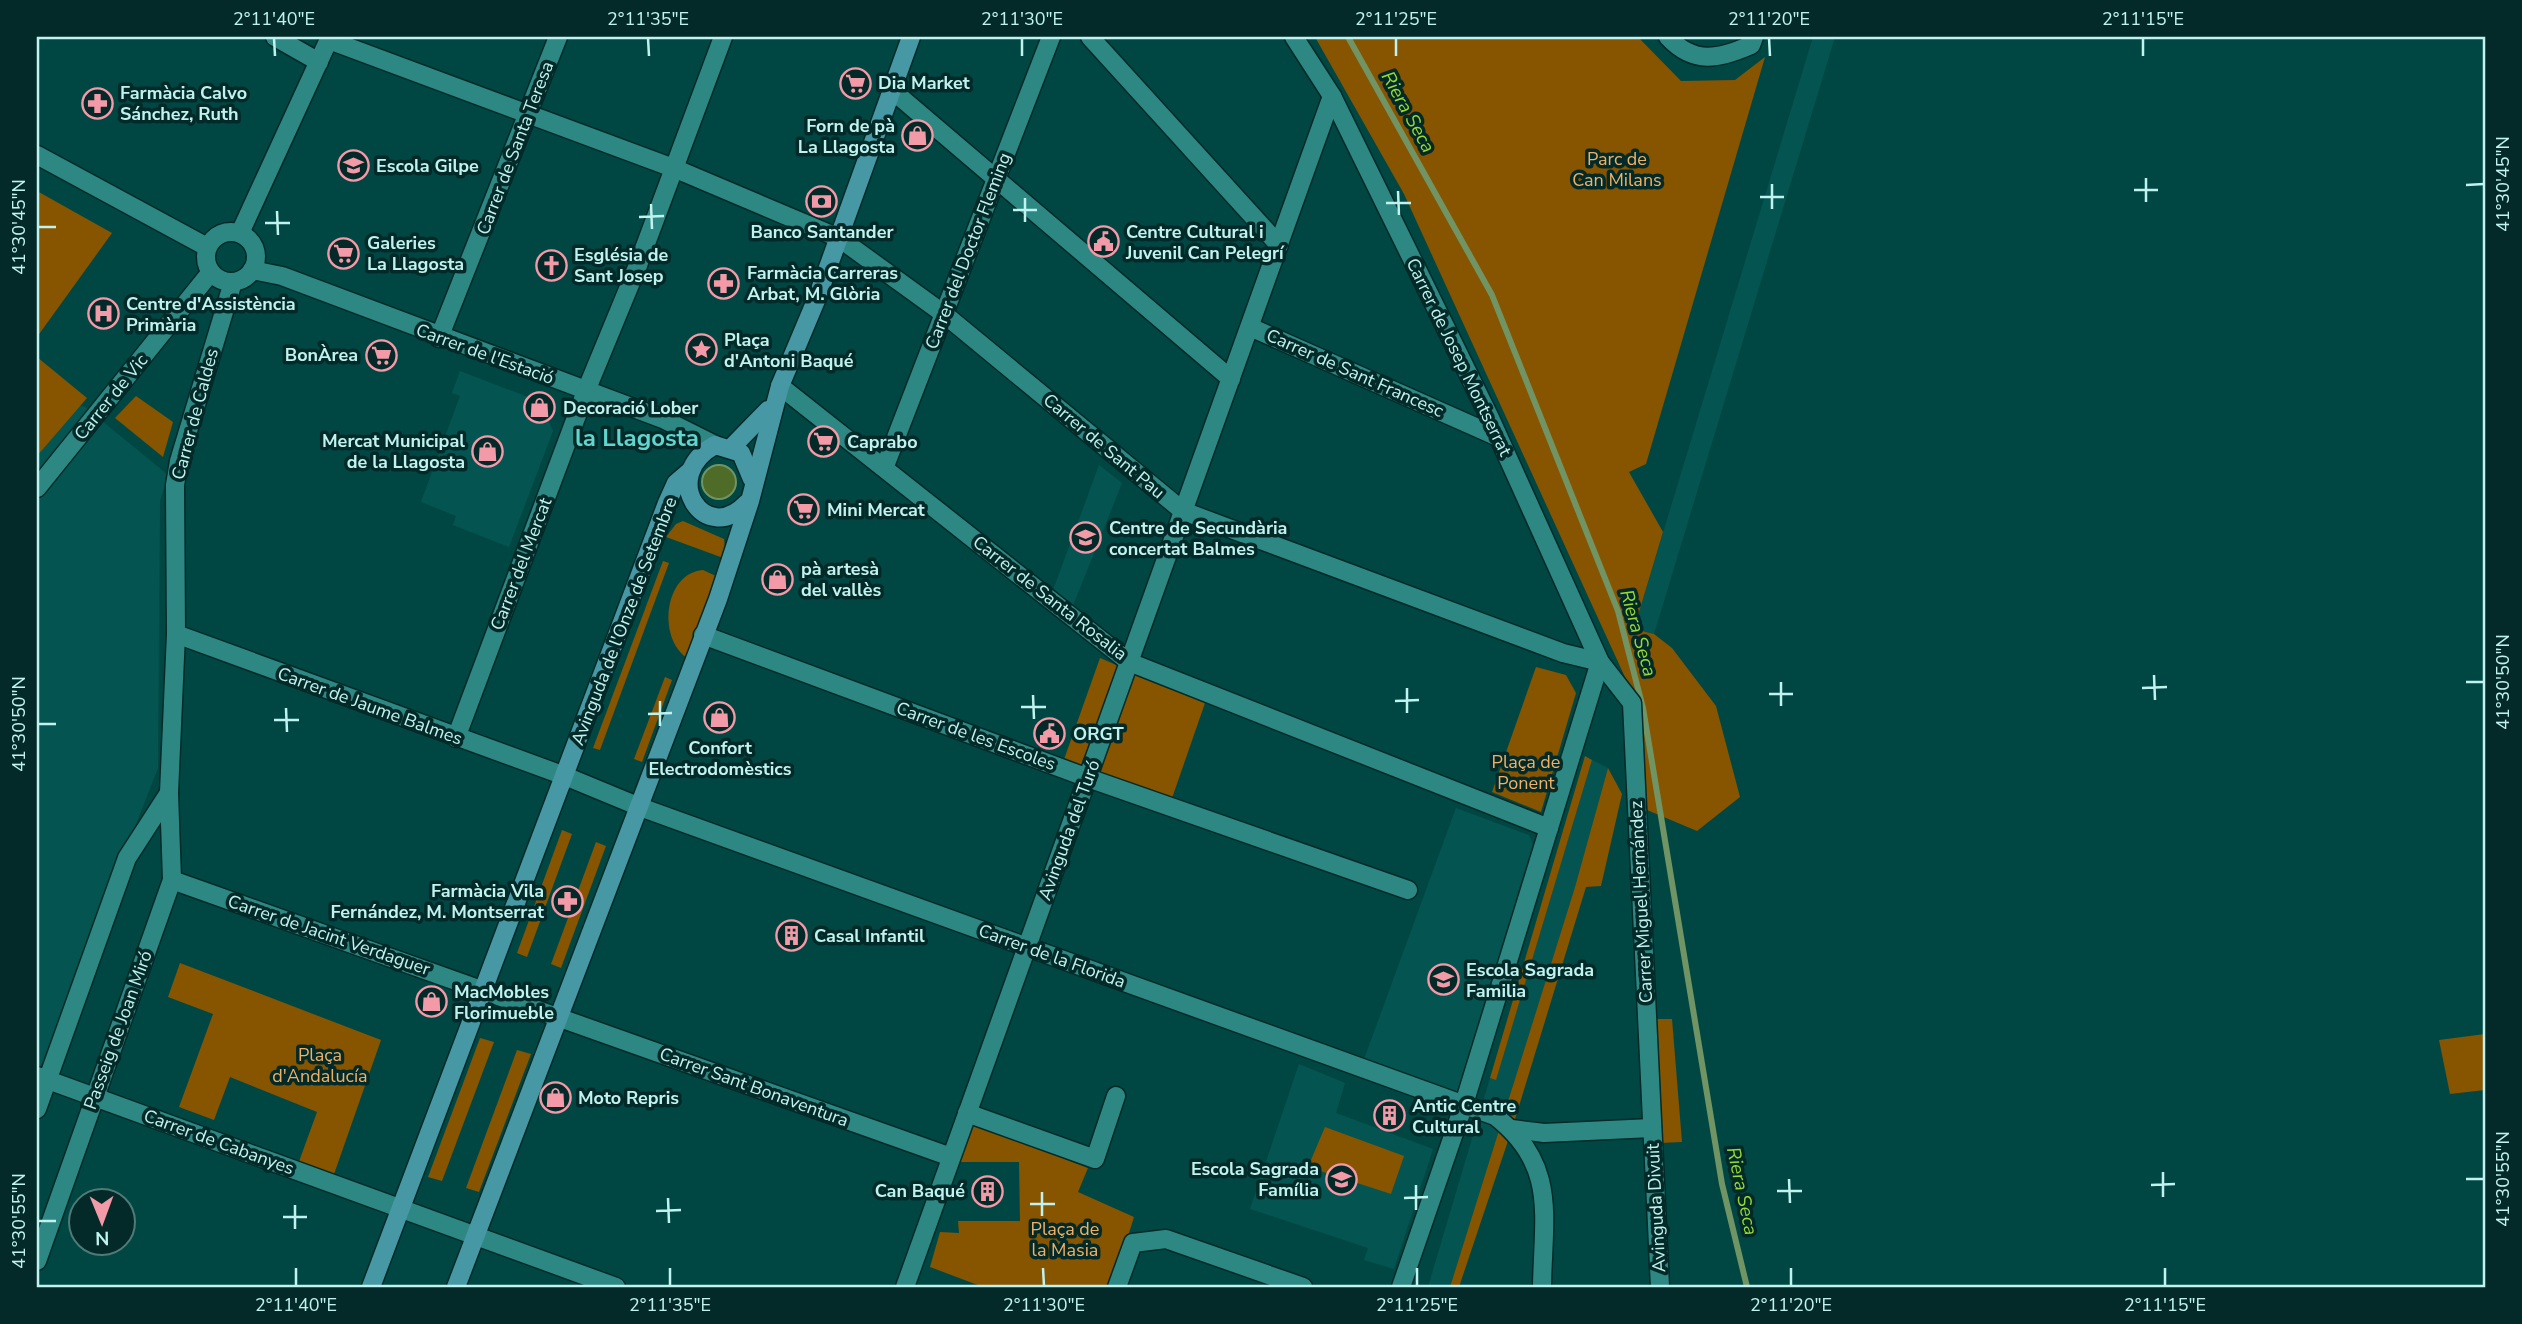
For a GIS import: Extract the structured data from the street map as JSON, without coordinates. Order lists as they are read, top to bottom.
{
  "streets": {
    "main road": ["Avinguda de l'Onze de Setembre"],
    "street": [
      "Carrer de Santa Teresa",
      "Carrer del Doctor Fleming",
      "Carrer de l'Estació",
      "Carrer de Josep Montserrat",
      "Carrer de Sant Francesc",
      "Carrer de Vic",
      "Carrer de Caldes",
      "Carrer de Sant Pau",
      "Carrer del Mercat",
      "Carrer de Santa Rosalia",
      "Carrer de Jaume Balmes",
      "Carrer de les Escoles",
      "Avinguda del Turó",
      "Carrer Miguel Hernández",
      "Carrer de Jacint Verdaguer",
      "Carrer de la Florida",
      "Passeig de Joan Miró",
      "Carrer Sant Bonaventura",
      "Carrer de Cabanyes",
      "Avinguda Divuit"
    ]
  },
  "crossings": [
    ["Carrer de Santa Teresa", "Carrer de l'Estació"],
    ["Carrer de Santa Teresa", "Carrer de Sant Pau"],
    ["Carrer del Doctor Fleming", "Carrer de Sant Pau"],
    ["Carrer del Doctor Fleming", "Carrer de Santa Rosalia"],
    ["Carrer de l'Estació", "Carrer de Vic"],
    ["Carrer de l'Estació", "Carrer de Caldes"],
    ["Carrer de l'Estació", "Carrer del Mercat"],
    ["Carrer de l'Estació", "Avinguda de l'Onze de Setembre"],
    ["Carrer de Josep Montserrat", "Carrer de Sant Francesc"],
    ["Carrer de Josep Montserrat", "Carrer de Sant Pau"],
    ["Carrer de Josep Montserrat", "Avinguda del Turó"],
    ["Carrer de Josep Montserrat", "Carrer Miguel Hernández"],
    ["Carrer de Sant Francesc", "Avinguda del Turó"],
    ["Carrer de Vic", "Carrer de Caldes"],
    ["Carrer de Caldes", "Carrer de Jaume Balmes"],
    ["Carrer de Caldes", "Passeig de Joan Miró"],
    ["Carrer de Sant Pau", "Carrer del Mercat"],
    ["Carrer de Sant Pau", "Avinguda del Turó"],
    ["Carrer del Mercat", "Carrer de Jaume Balmes"],
    ["Carrer de Santa Rosalia", "Avinguda del Turó"],
    ["Avinguda de l'Onze de Setembre", "Carrer de Jaume Balmes"],
    ["Avinguda de l'Onze de Setembre", "Carrer de Jacint Verdaguer"],
    ["Avinguda de l'Onze de Setembre", "Carrer de Cabanyes"],
    ["Carrer de Jaume Balmes", "Passeig de Joan Miró"],
    ["Carrer de les Escoles", "Avinguda del Turó"],
    ["Avinguda del Turó", "Carrer de la Florida"],
    ["Avinguda del Turó", "Carrer Sant Bonaventura"],
    ["Carrer Miguel Hernández", "Avinguda Divuit"],
    ["Carrer de Jacint Verdaguer", "Passeig de Joan Miró"],
    ["Passeig de Joan Miró", "Carrer de Cabanyes"]
  ],
  "districts": ["la Llagosta"],
  "water": ["Riera Seca"],
  "parks": [
    "Parc de Can Milans",
    "Plaça de Ponent",
    "Plaça d'Andalucía",
    "Plaça de la Masia"
  ],
  "places": {
    "supermarket": [
      "Dia Market",
      "Galeries La Llagosta",
      "BonÀrea",
      "Caprabo",
      "Mini Mercat"
    ],
    "pharmacy": ["Farmàcia Calvo Sánchez, Ruth", "Farmàcia Carreras Arbat, M. Glòria", "Farmàcia Vila Fernández, M. Montserrat"],
    "shop": [
      "Forn de pà La Llagosta",
      "Decoració Lober",
      "Mercat Municipal de la Llagosta",
      "pà artesà del vallès",
      "Confort Electrodomèstics",
      "MacMobles Florimueble",
      "Moto Repris"
    ],
    "school or university": [
      "Escola Gilpe",
      "Centre de Secundària concertat Balmes",
      "Escola Sagrada Familia",
      "Escola Sagrada Família"
    ],
    "bank": ["Banco Santander"],
    "public building": ["Centre Cultural i Juvenil Can Pelegrí", "ORGT"],
    "church": ["Església de Sant Josep"],
    "hospital": ["Centre d'Assistència Primària"],
    "place": ["Plaça d'Antoni Baqué"],
    "building": ["Casal Infantil", "Antic Centre Cultural", "Can Baqué"]
  },
  "north": "bottom",
  "coordinates": [
    "2°11'40\"E",
    "2°11'35\"E",
    "2°11'30\"E",
    "2°11'25\"E",
    "2°11'20\"E",
    "2°11'15\"E",
    "41°30'45\"N",
    "41°30'50\"N",
    "41°30'55\"N"
  ]
}
